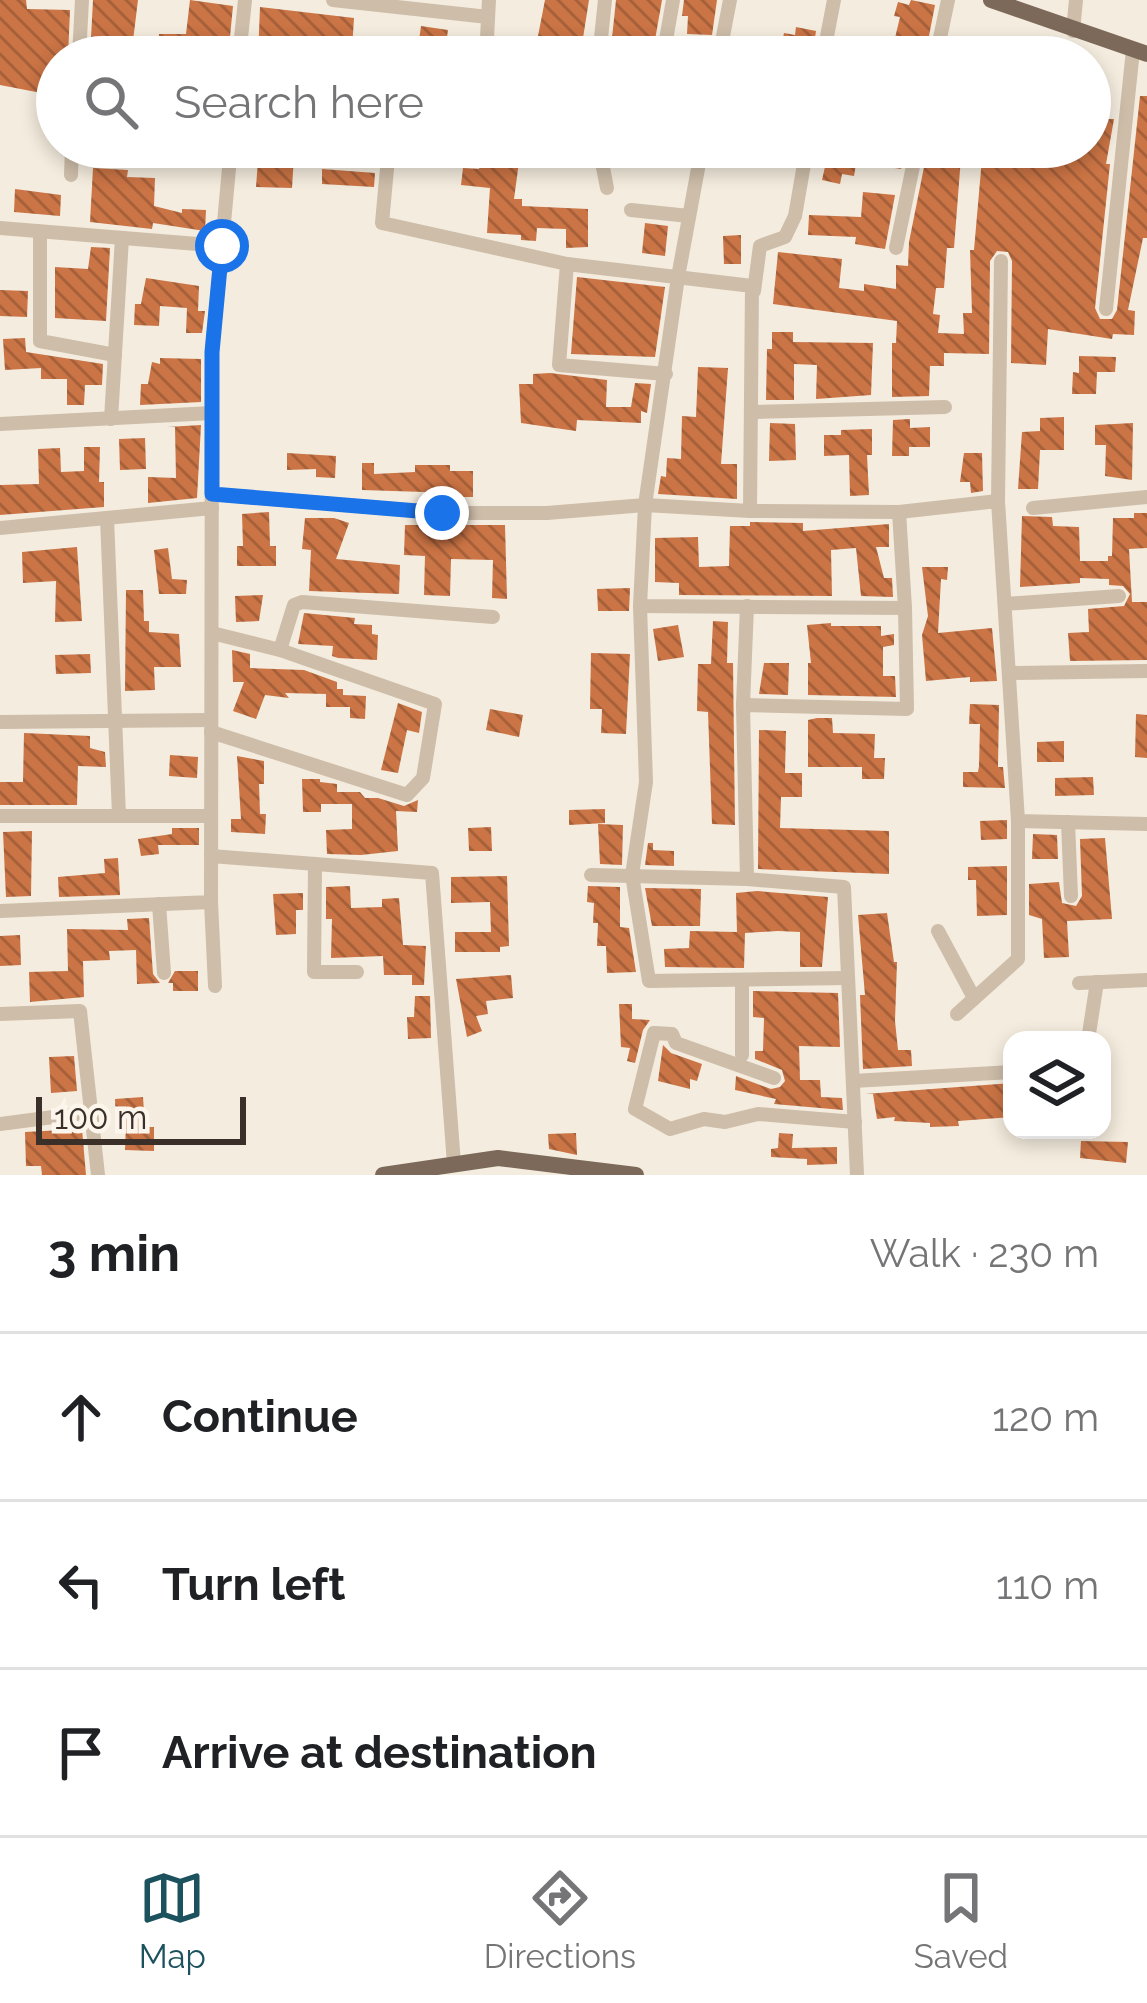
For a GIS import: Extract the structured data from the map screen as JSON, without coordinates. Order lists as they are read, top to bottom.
{
  "scale_bar": "100 m",
  "page": {
    "search": "Search here",
    "scale": "100 m",
    "heading": ["3 min", "Walk · 230 m"],
    "list": [
      ["Continue", "120 m"],
      ["Turn left", "110 m"],
      "Arrive at destination"
    ],
    "nav": ["Map", "Directions", "Saved"]
  }
}
